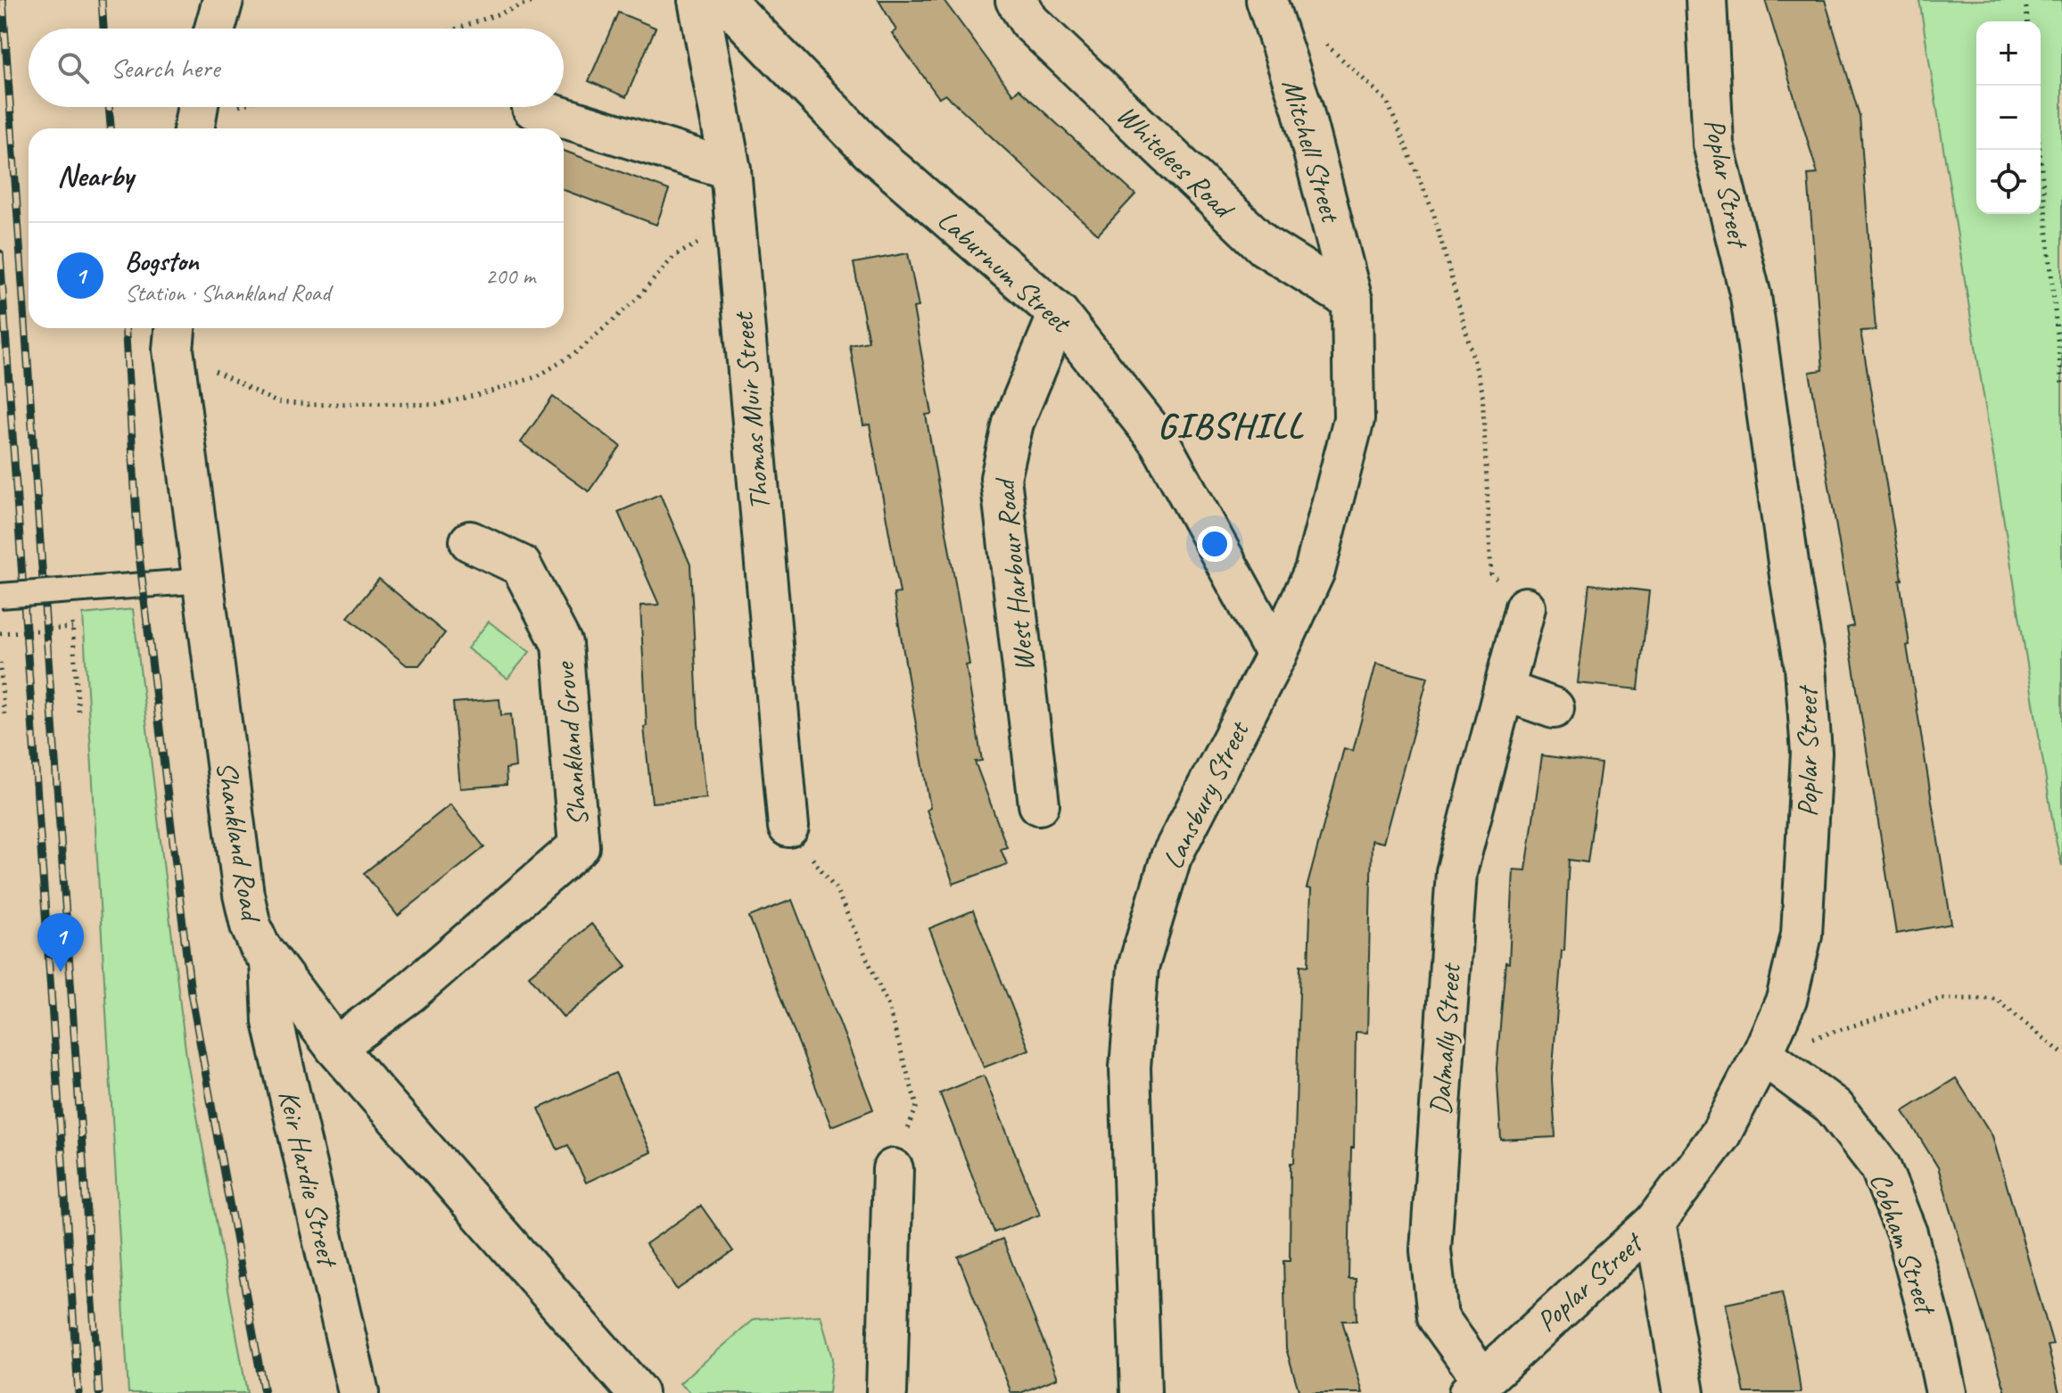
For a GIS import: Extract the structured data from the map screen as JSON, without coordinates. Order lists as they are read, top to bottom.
{
  "streets": {
    "street": [
      "Mitchell Street",
      "Whitelees Road",
      "Poplar Street",
      "Laburnum Street",
      "Thomas Muir Street",
      "West Harbour Road",
      "Shankland Grove",
      "Lansbury Street",
      "Shankland Road",
      "Dalmally Street",
      "Keir Hardie Street",
      "Cobham Street"
    ]
  },
  "crossings": [
    ["Mitchell Street", "Whitelees Road"],
    ["Mitchell Street", "Lansbury Street"],
    ["Whitelees Road", "Lansbury Street"],
    ["Poplar Street", "Dalmally Street"],
    ["Poplar Street", "Cobham Street"],
    ["Laburnum Street", "West Harbour Road"],
    ["Laburnum Street", "Lansbury Street"],
    ["Shankland Grove", "Shankland Road"],
    ["Shankland Road", "Keir Hardie Street"]
  ],
  "districts": ["GIBSHILL"],
  "page": {
    "map_buttons": ["+", "−"],
    "search": "Search here",
    "heading": "Nearby",
    "list": [
      {
        "mark": "1",
        "name": "Bogston",
        "note": "Station · Shankland Road",
        "value": "200 m"
      }
    ],
    "pins": "1"
  }
}
